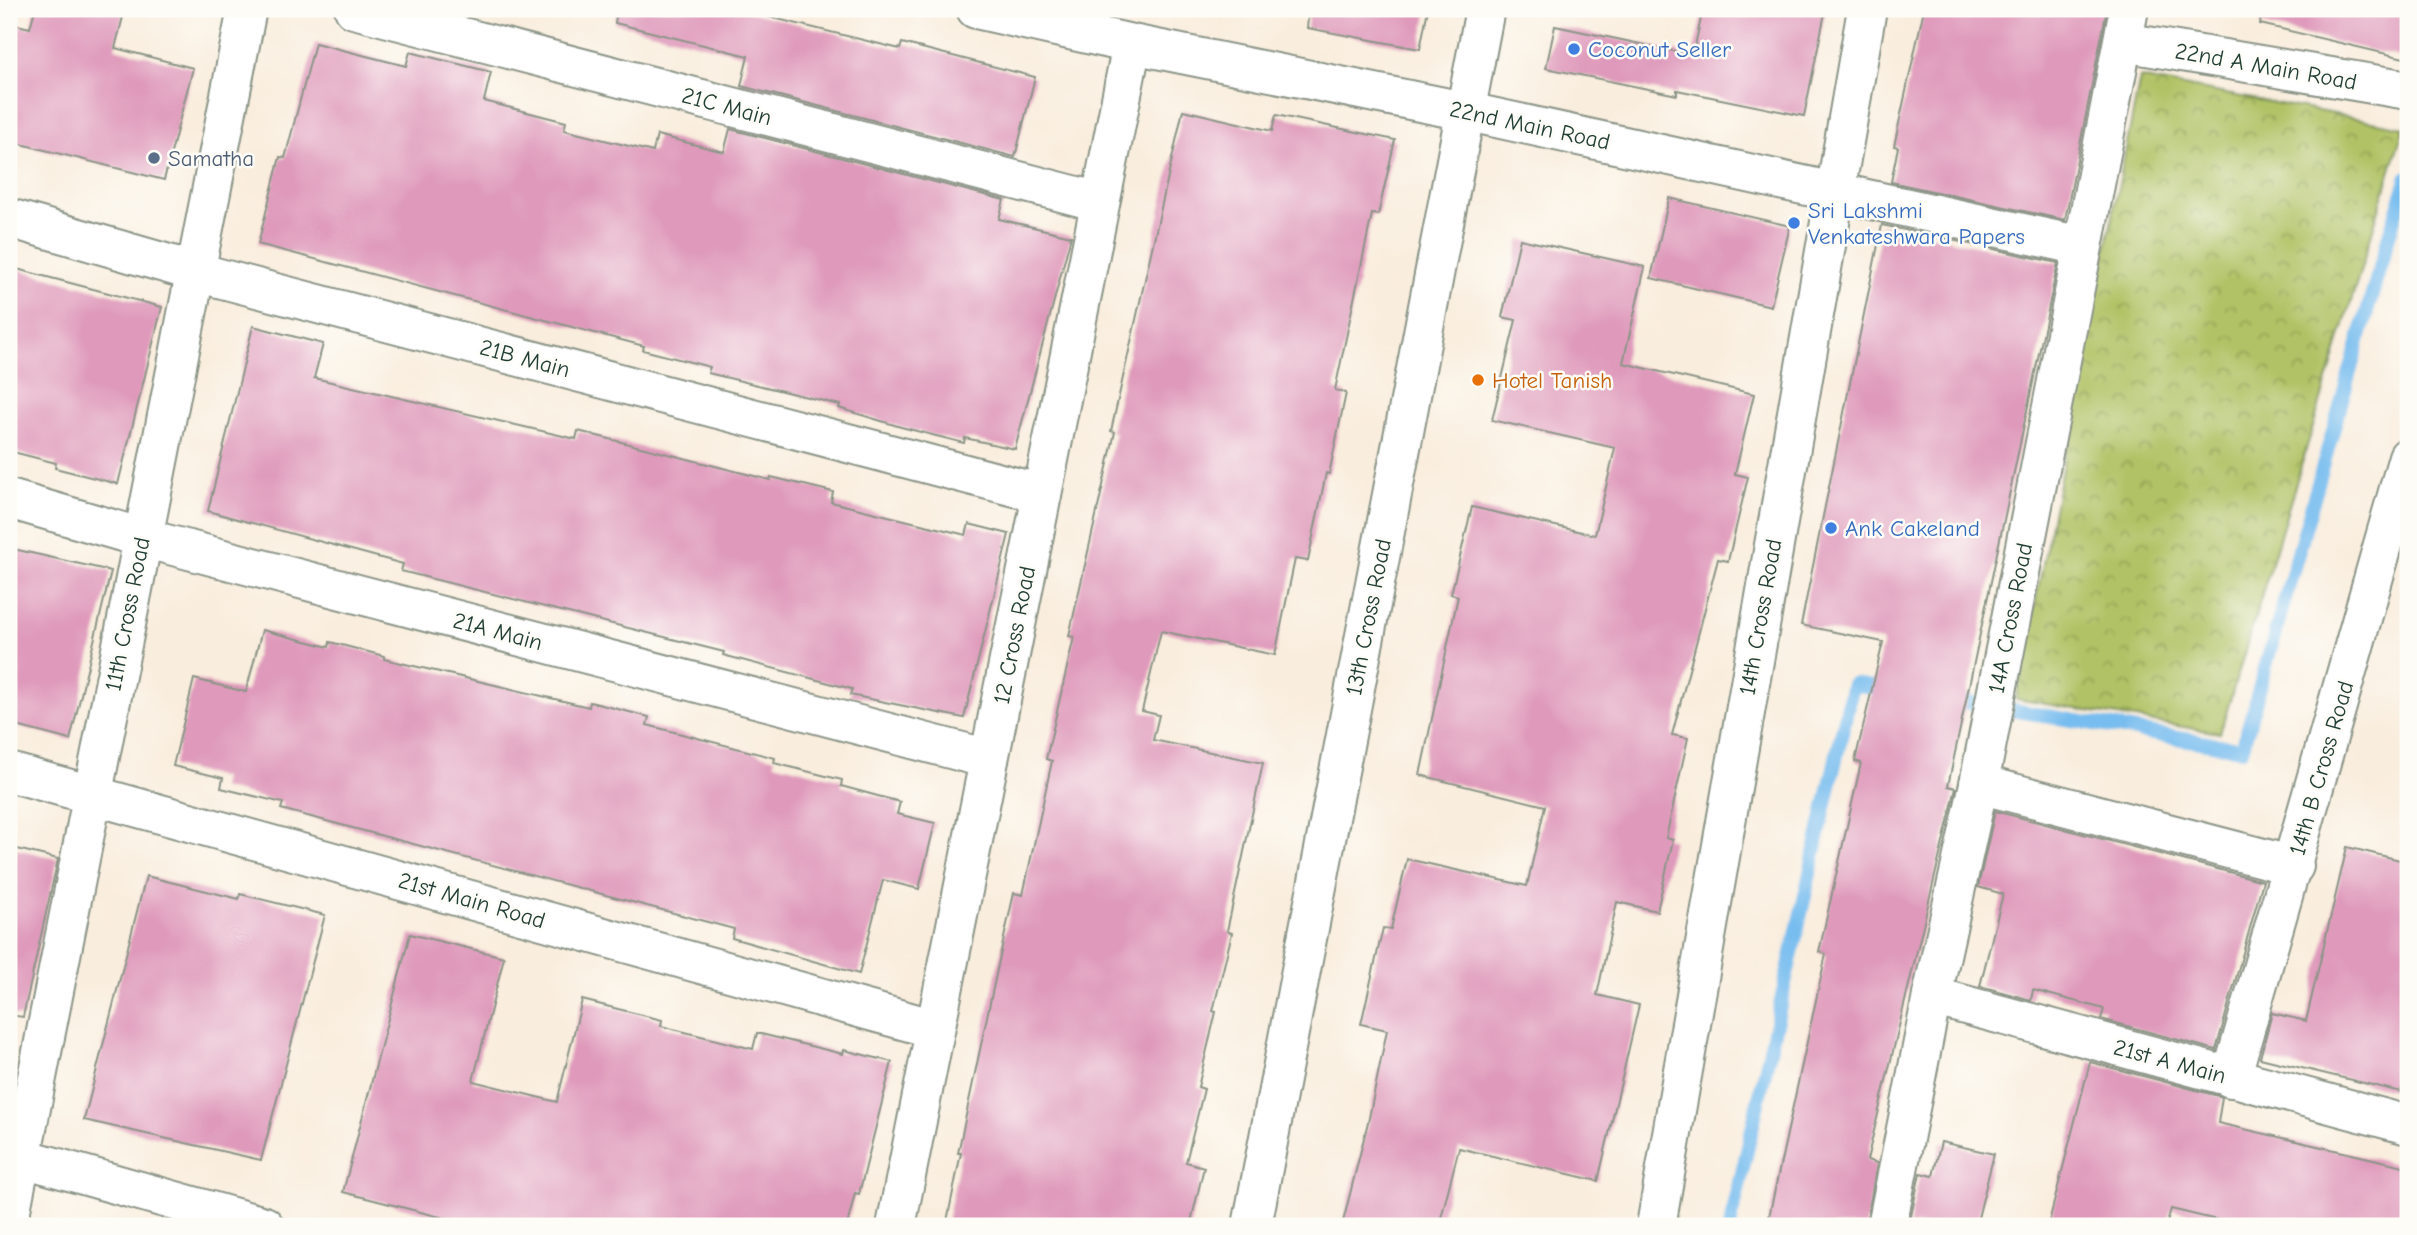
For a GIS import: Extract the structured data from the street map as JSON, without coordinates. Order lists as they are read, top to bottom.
{
  "streets": {
    "street": [
      "22nd A Main Road",
      "21C Main",
      "22nd Main Road",
      "21B Main",
      "11th Cross Road",
      "13th Cross Road",
      "14th Cross Road",
      "14A Cross Road",
      "21A Main",
      "12 Cross Road",
      "14th B Cross Road",
      "21st Main Road",
      "21st A Main"
    ]
  },
  "crossings": [
    ["22nd A Main Road", "14A Cross Road"],
    ["21C Main", "12 Cross Road"],
    ["22nd Main Road", "13th Cross Road"],
    ["22nd Main Road", "14th Cross Road"],
    ["22nd Main Road", "14A Cross Road"],
    ["22nd Main Road", "12 Cross Road"],
    ["21B Main", "11th Cross Road"],
    ["21B Main", "12 Cross Road"],
    ["11th Cross Road", "21A Main"],
    ["11th Cross Road", "21st Main Road"],
    ["14A Cross Road", "21st A Main"],
    ["21A Main", "12 Cross Road"],
    ["12 Cross Road", "21st Main Road"],
    ["14th B Cross Road", "21st A Main"]
  ],
  "places": [
    "Coconut Seller",
    "Samatha",
    "Sri Lakshmi Venkateshwara Papers",
    "Hotel Tanish",
    "Ank Cakeland"
  ]
}
